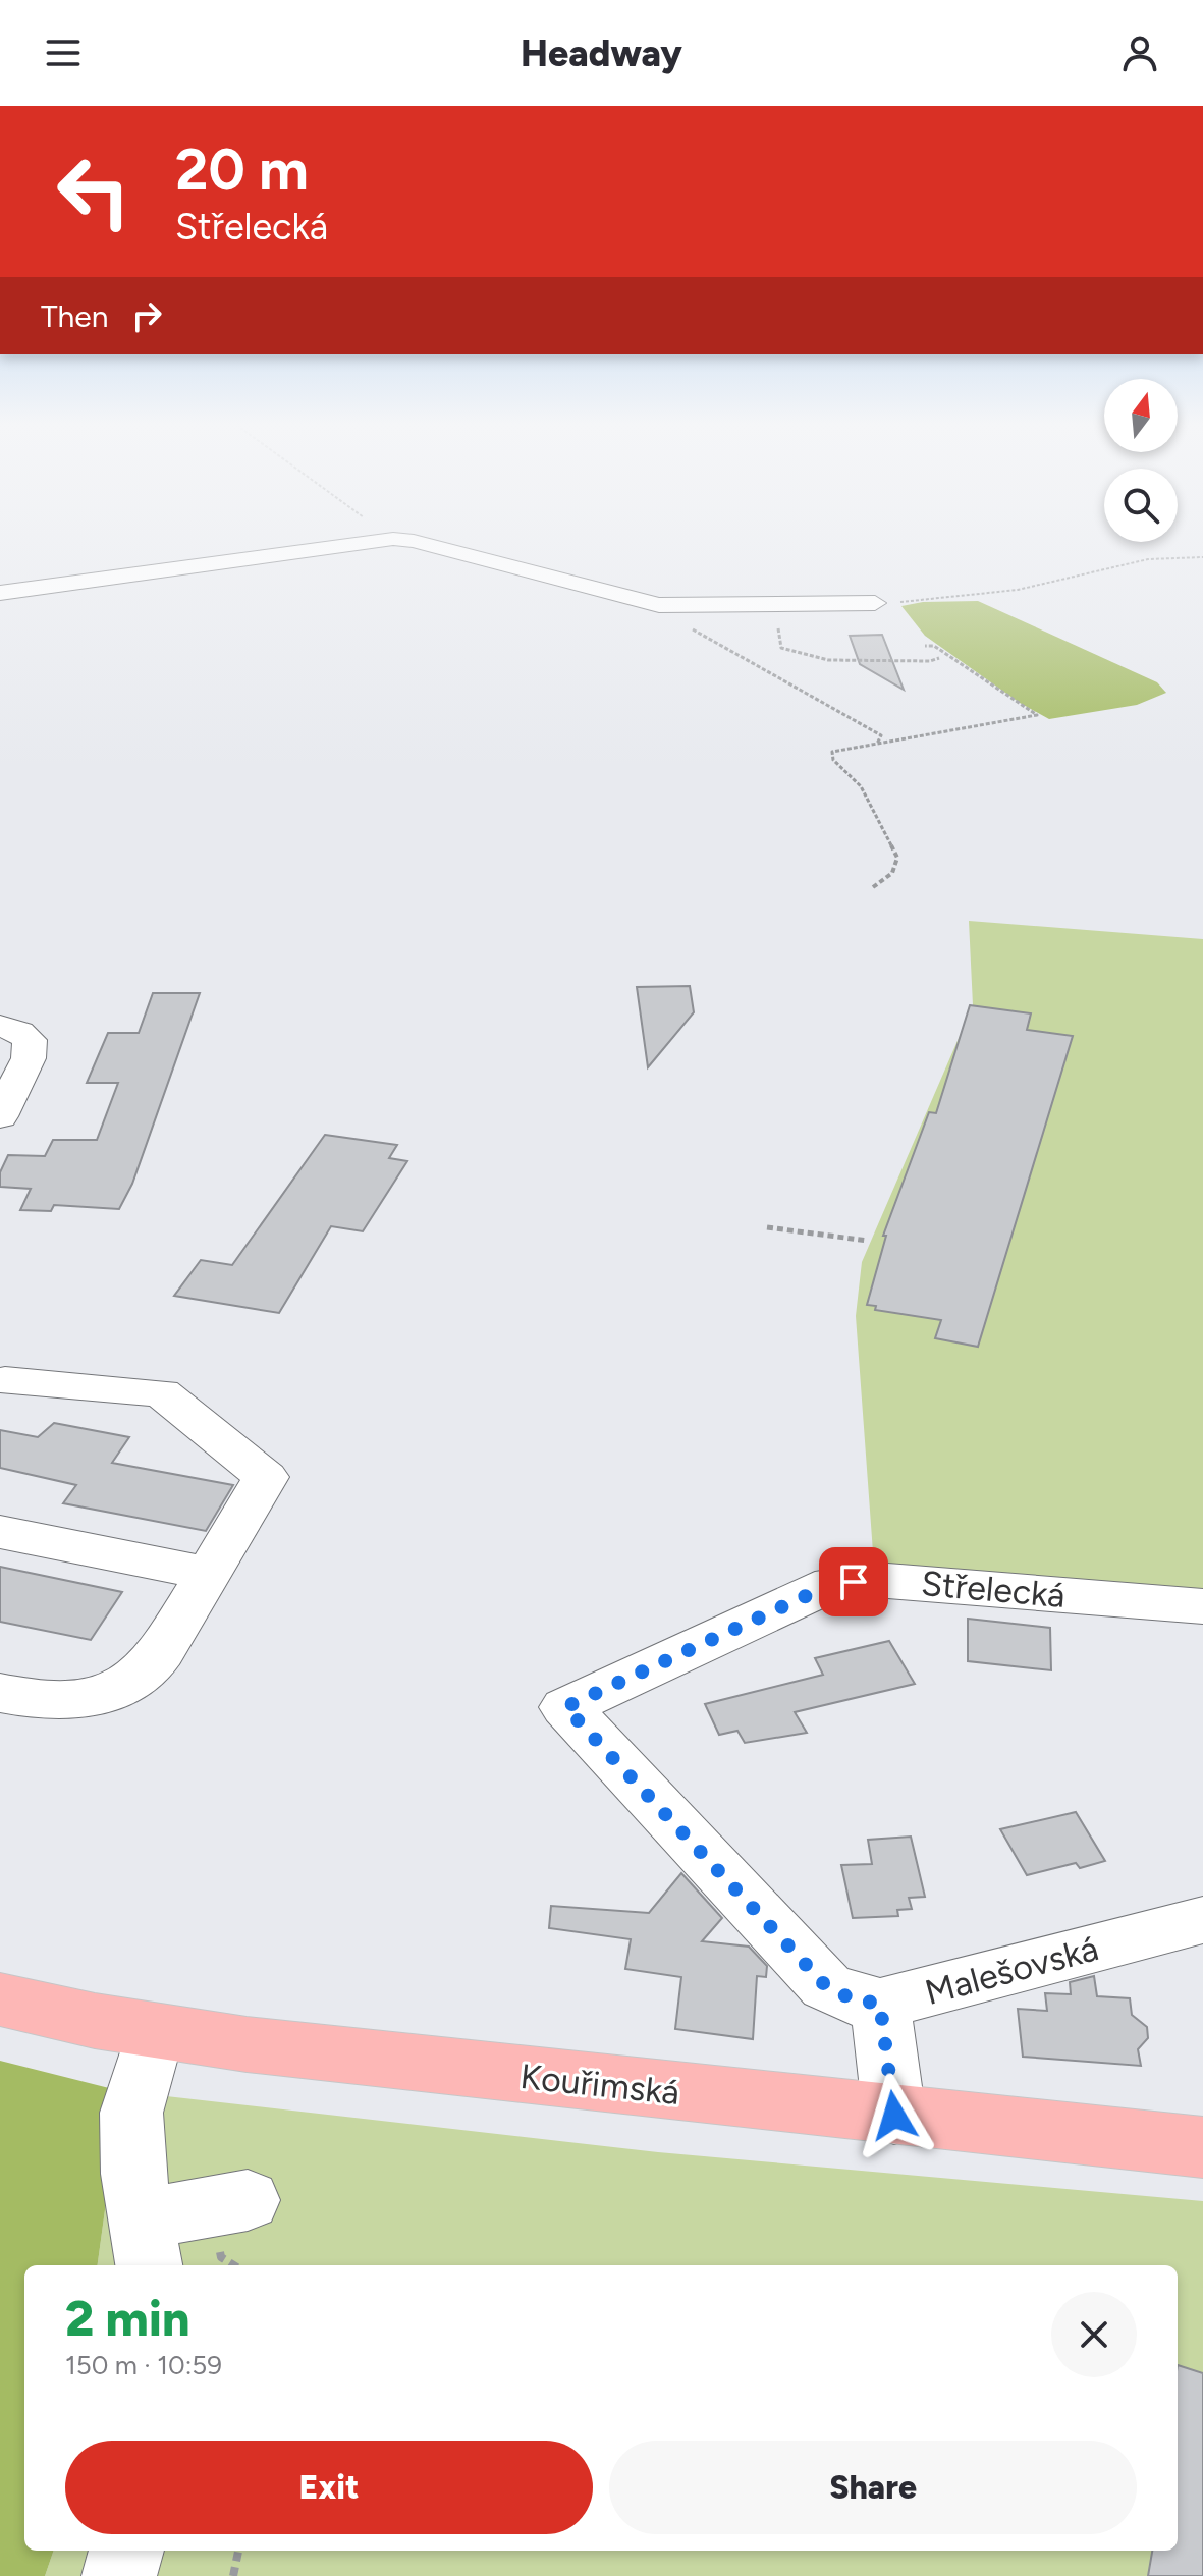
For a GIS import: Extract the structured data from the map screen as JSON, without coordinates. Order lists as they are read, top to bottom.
{
  "streets": {
    "main road": ["Kouřimská"],
    "street": ["Střelecká", "Malešovská"]
  },
  "crossings": [
    ["Střelecká", "Malešovská"]
  ],
  "north": "top",
  "page": {
    "header": "Headway",
    "turn": ["20 m", "Střelecká"],
    "then": "Then",
    "heading": ["2 min", "150 m · 10:59"],
    "buttons": ["Exit", "Share"]
  }
}
